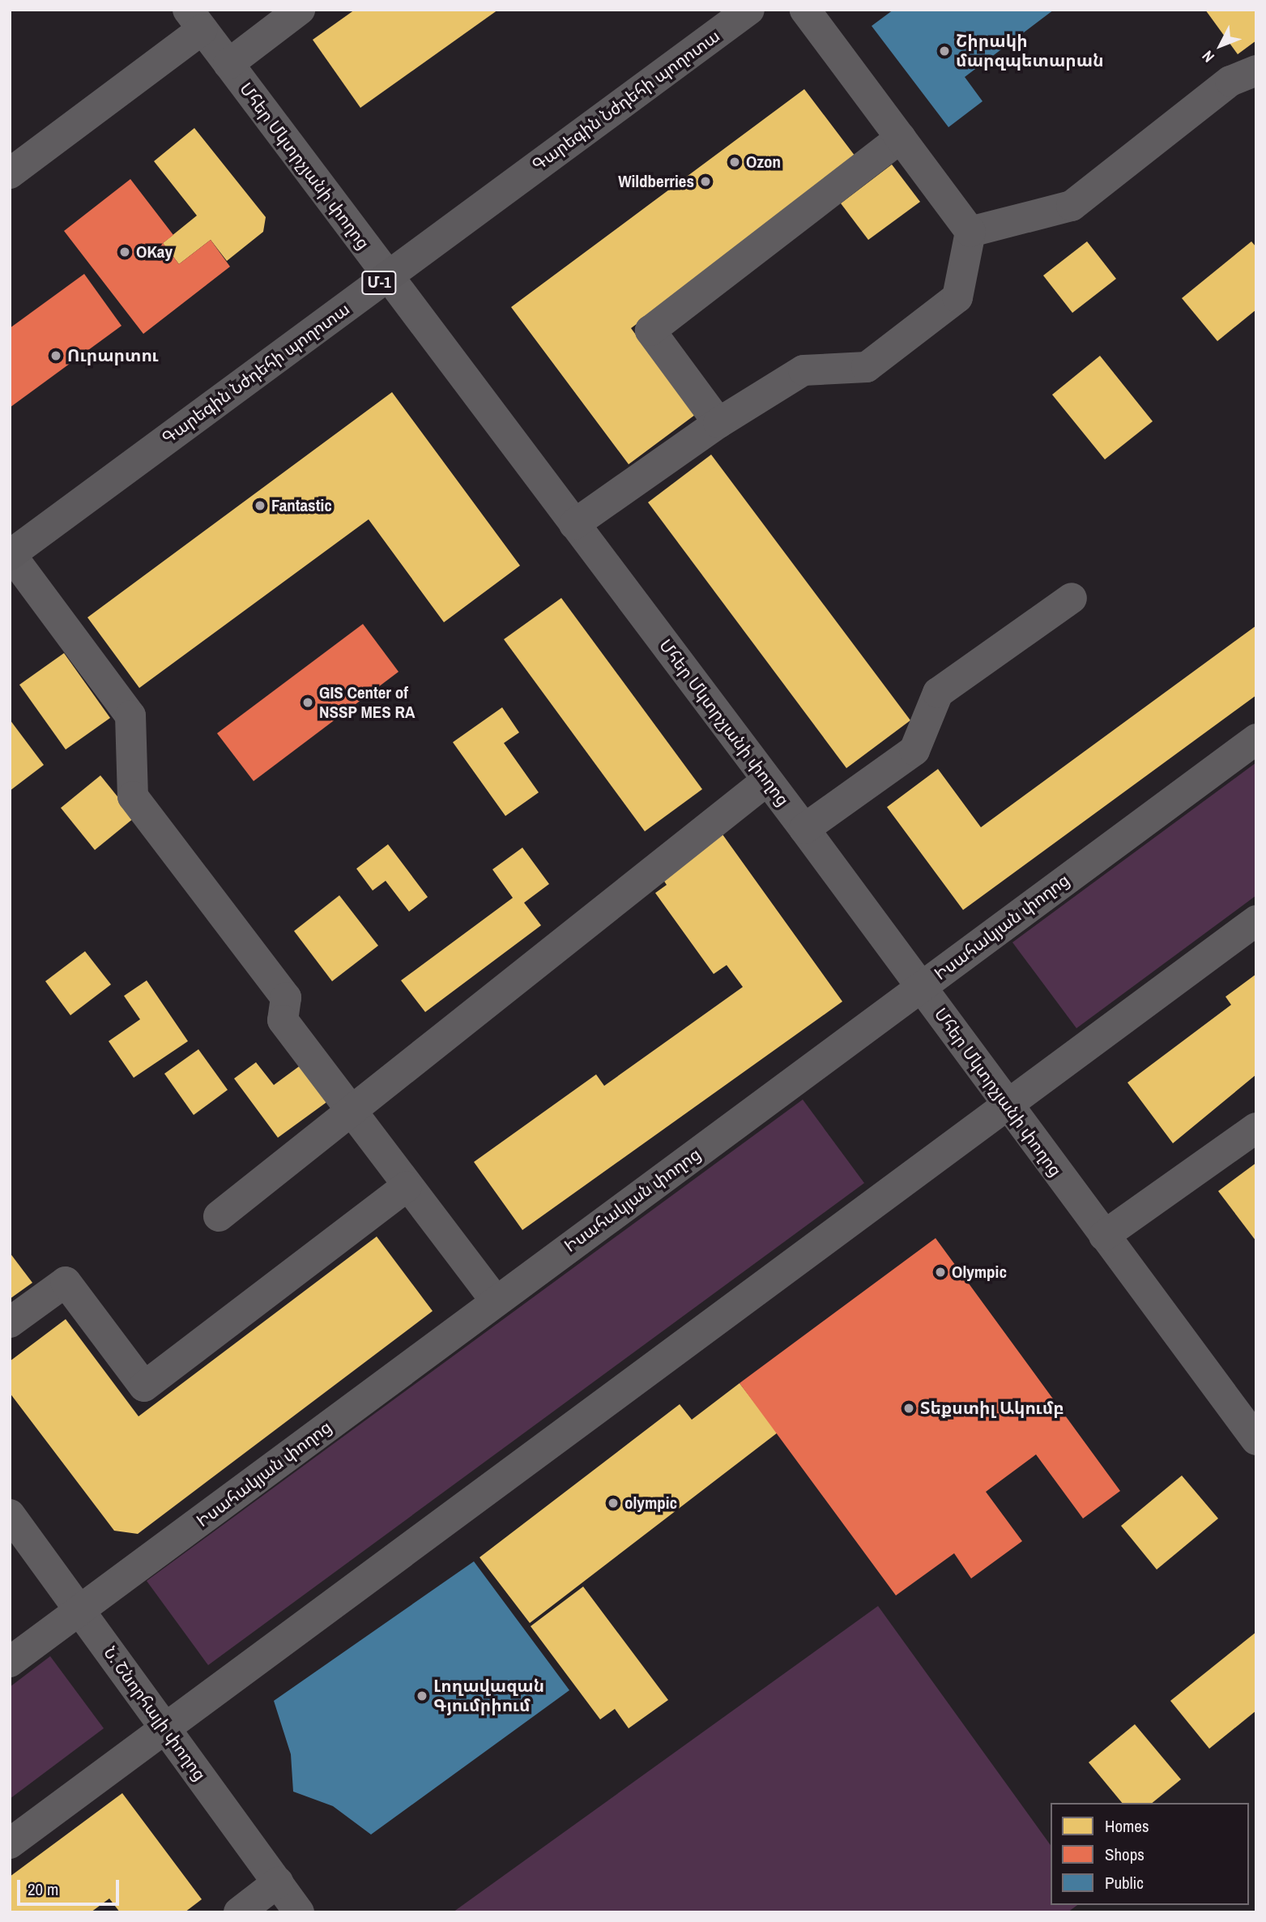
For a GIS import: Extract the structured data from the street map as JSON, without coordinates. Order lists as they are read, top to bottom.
{
  "streets": {
    "highway": ["Գարեգին Նժդեհի պողոտա", "Մ-1"],
    "street": ["Մհեր Մկտրչյանի փողոց", "Իսահակյան փողոց", "Ն. Շնորհալի փողոց"]
  },
  "crossings": [
    ["Գարեգին Նժդեհի պողոտա", "Մհեր Մկտրչյանի փողոց"],
    ["Մհեր Մկտրչյանի փողոց", "Իսահակյան փողոց"],
    ["Իսահակյան փողոց", "Ն. Շնորհալի փողոց"]
  ],
  "places": [
    "Շիրակի մարզպետարան",
    "Ozon",
    "Wildberries",
    "OKay",
    "Ուրարտու",
    "Fantastic",
    "GIS Center of NSSP MES RA",
    "Olympic",
    "Տեքստիլ Ակումբ",
    "olympic",
    "Լողավազան Գյումրիում"
  ],
  "legend": ["Homes", "Shops", "Public"],
  "scale_bar": "20 m",
  "north": "bottom left"
}
